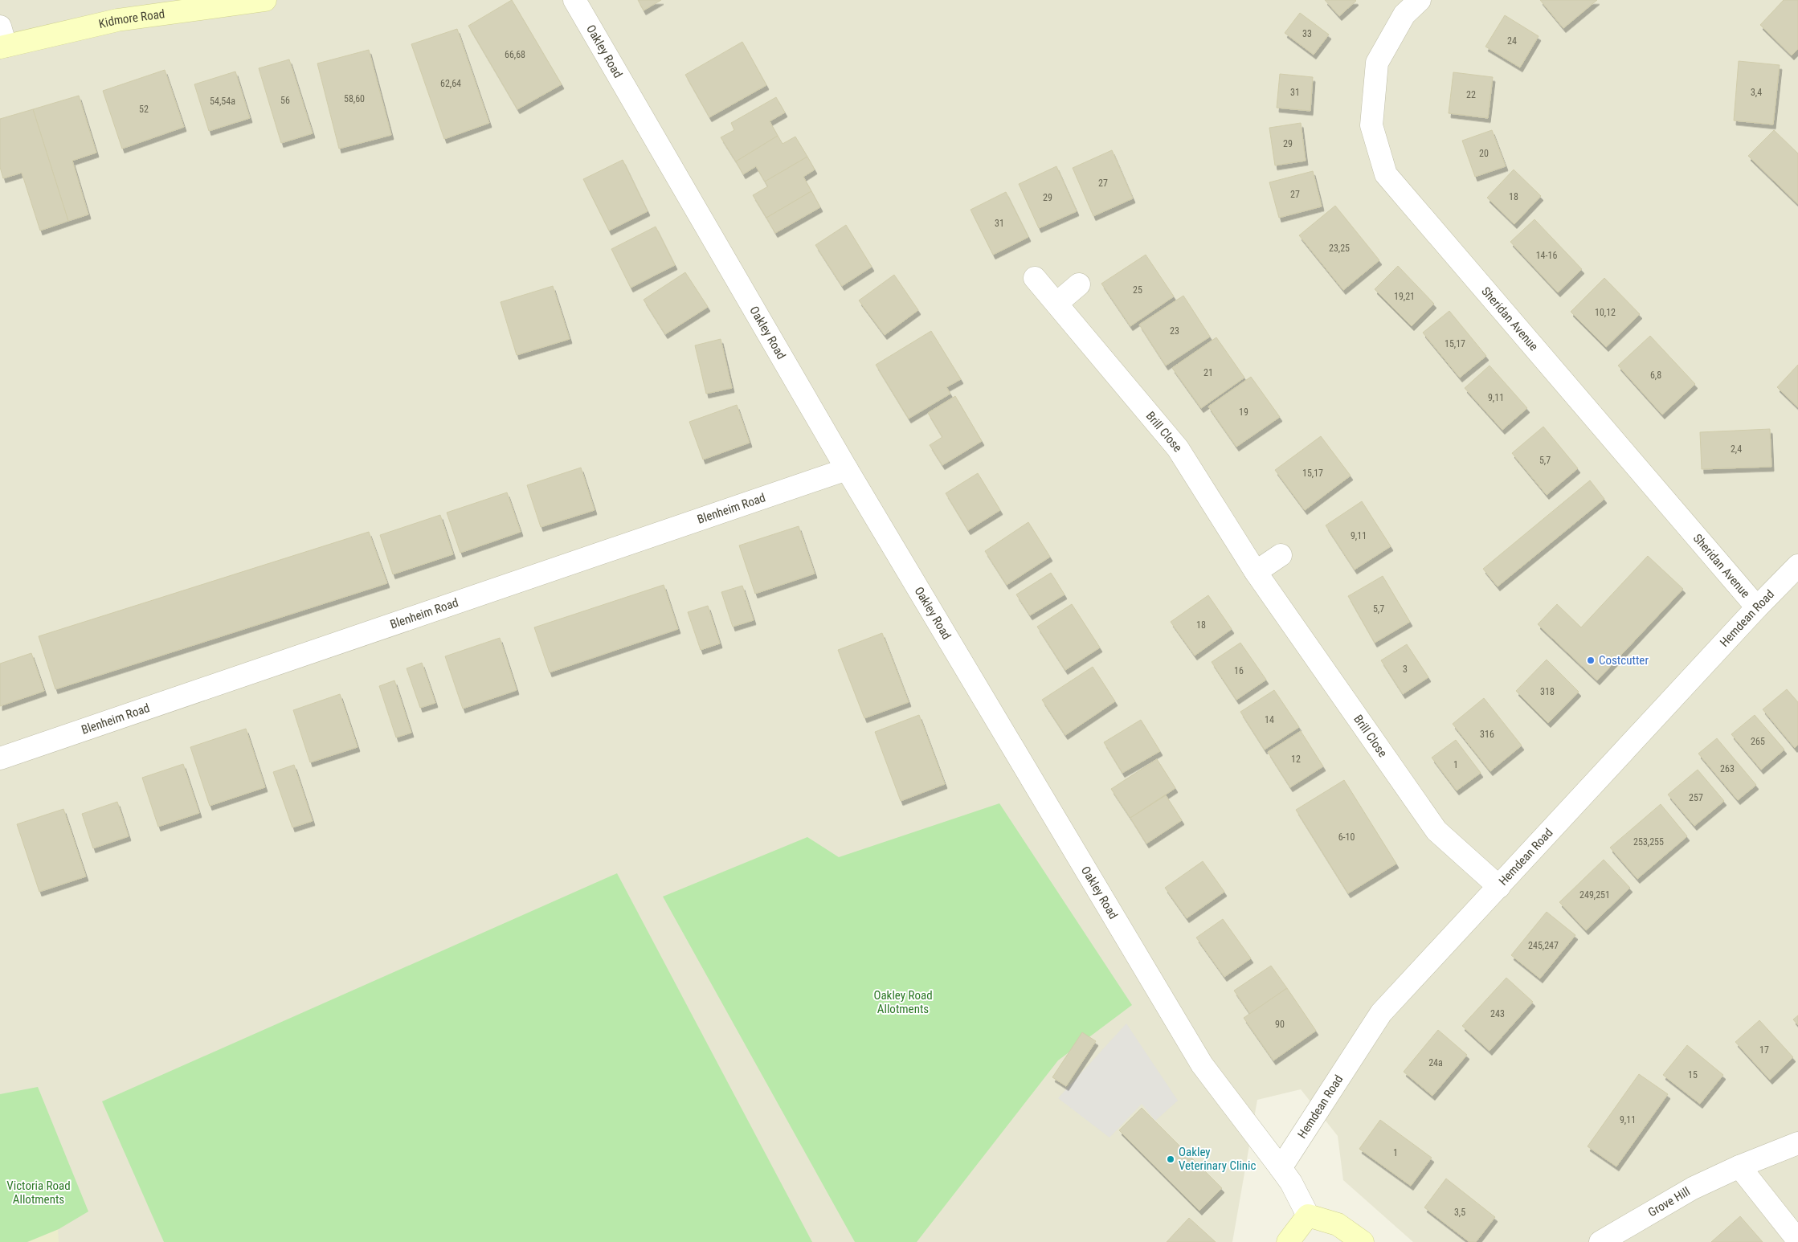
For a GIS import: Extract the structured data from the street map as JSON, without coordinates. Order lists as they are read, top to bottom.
{
  "streets": {
    "street": [
      "Kidmore Road",
      "Oakley Road",
      "Sheridan Avenue",
      "Brill Close",
      "Blenheim Road",
      "Hemdean Road",
      "Grove Hill"
    ]
  },
  "crossings": [
    ["Oakley Road", "Blenheim Road"],
    ["Oakley Road", "Hemdean Road"],
    ["Sheridan Avenue", "Hemdean Road"],
    ["Brill Close", "Hemdean Road"]
  ],
  "parks": ["Oakley Road Allotments", "Victoria Road Allotments"],
  "places": ["Costcutter", "Oakley Veterinary Clinic"],
  "house_numbers": [
    "33",
    "24",
    "66,68",
    "62,64",
    "31",
    "3,4",
    "22",
    "58,60",
    "56",
    "54,54a",
    "52",
    "29",
    "20",
    "27",
    "27",
    "18",
    "29",
    "31",
    "23,25",
    "14-16",
    "25",
    "19,21",
    "10,12",
    "23",
    "15,17",
    "21",
    "6,8",
    "9,11",
    "19",
    "2,4",
    "5,7",
    "15,17",
    "9,11",
    "5,7",
    "18",
    "3",
    "16",
    "318",
    "14",
    "316",
    "265",
    "12",
    "1",
    "263",
    "257",
    "6-10",
    "253,255",
    "249,251",
    "245,247",
    "243",
    "90",
    "17",
    "24a",
    "15",
    "9,11",
    "1",
    "3,5"
  ]
}
